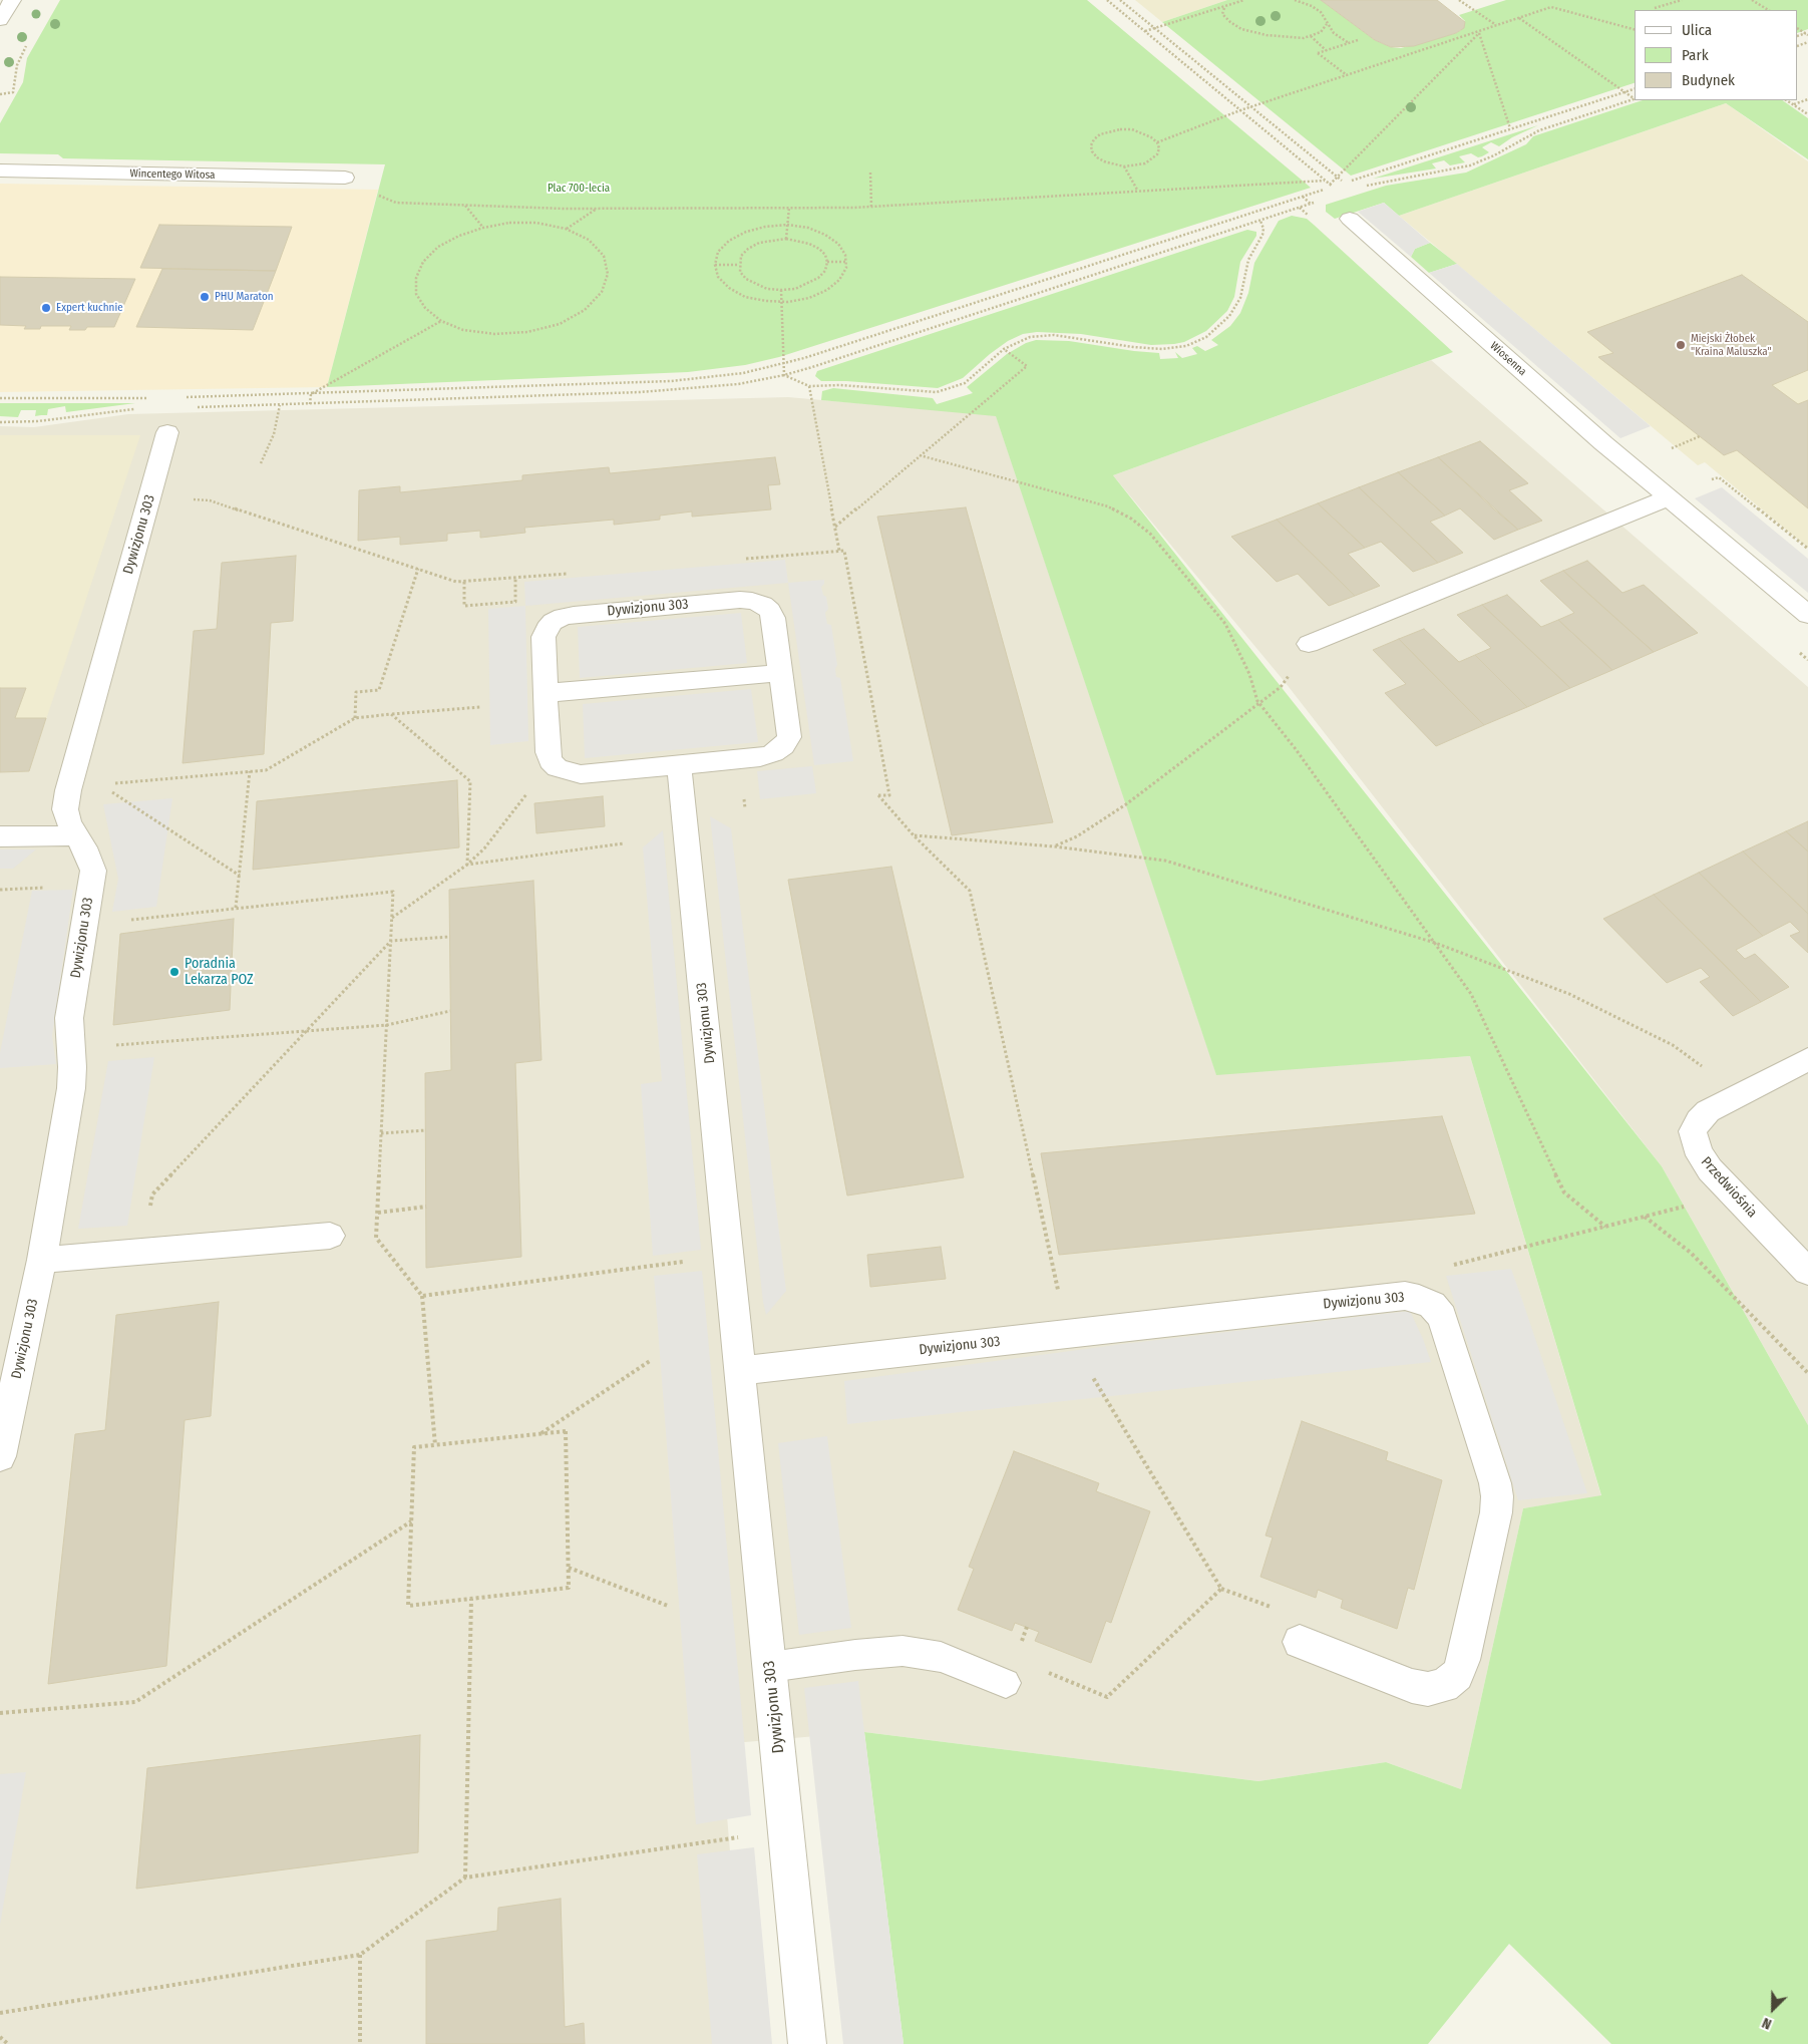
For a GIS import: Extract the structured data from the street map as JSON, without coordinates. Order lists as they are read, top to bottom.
{
  "streets": {
    "street": [
      "Wincentego Witosa",
      "Wiosenna",
      "Dywizjonu 303",
      "Przedwiośnia"
    ]
  },
  "parks": ["Plac 700-lecia"],
  "places": [
    "PHU Maraton",
    "Expert kuchnie",
    "Miejski Żłobek \"Kraina Maluszka\"",
    "Poradnia Lekarza POZ"
  ],
  "legend": ["Ulica", "Park", "Budynek"],
  "north": "bottom left"
}
